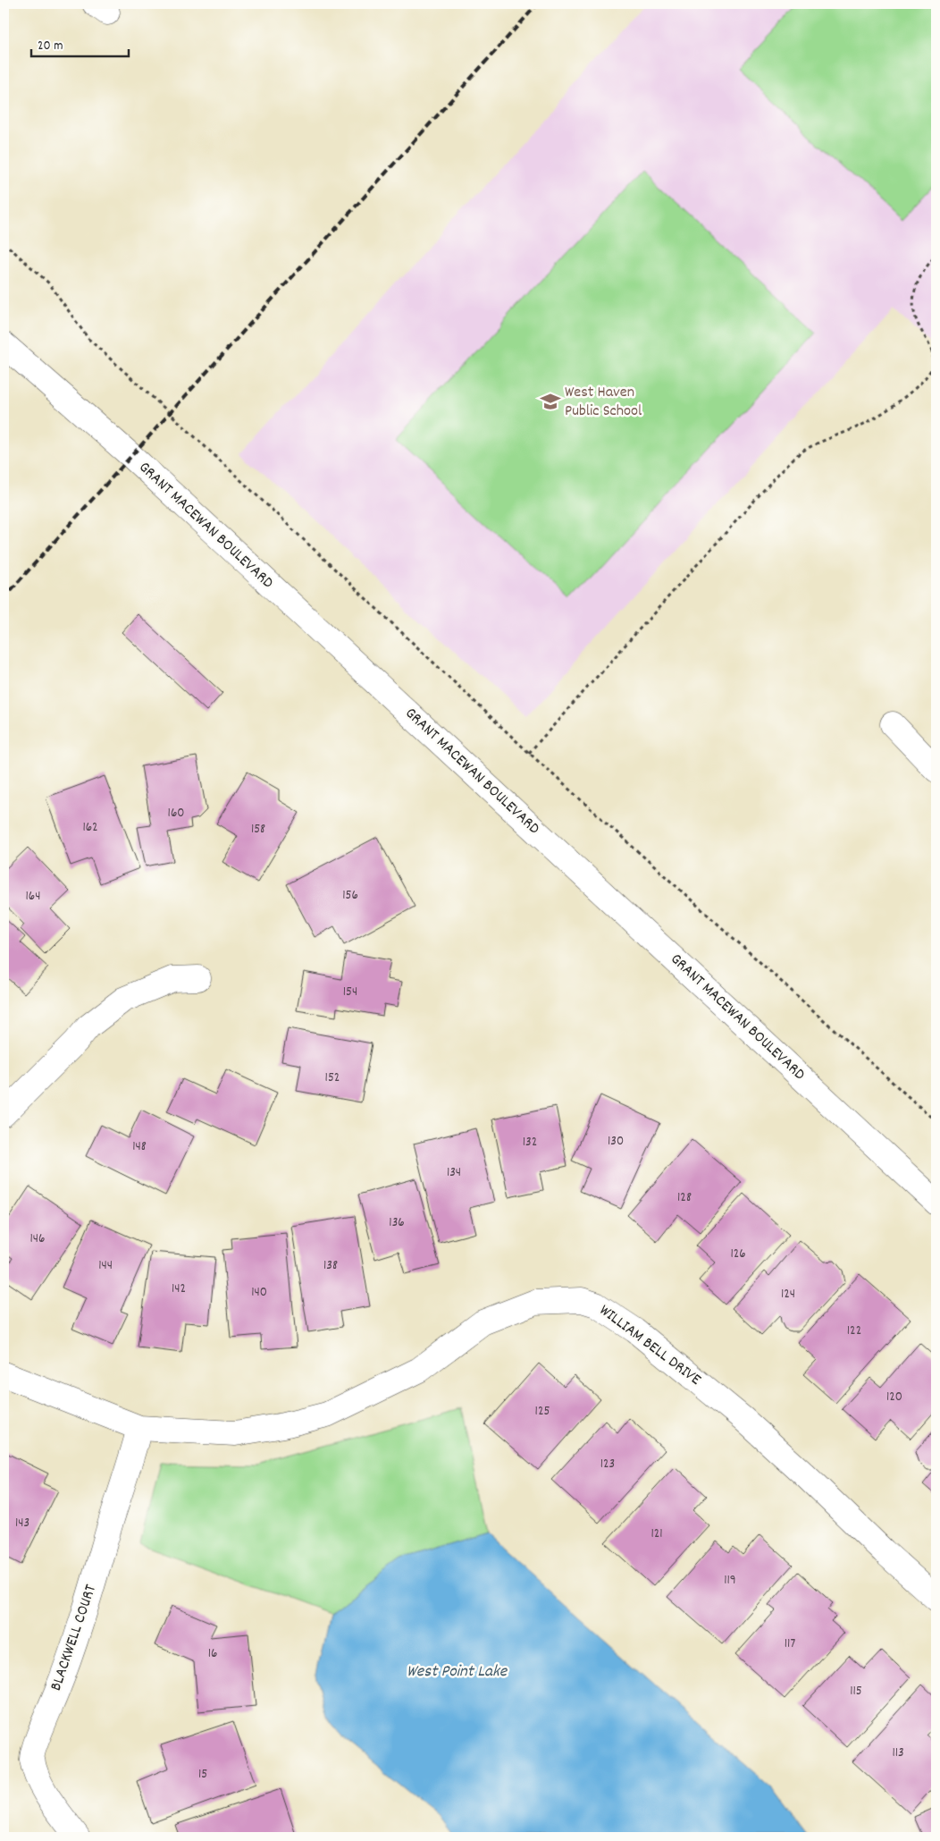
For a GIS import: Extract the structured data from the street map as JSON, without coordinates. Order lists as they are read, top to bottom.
{
  "streets": {
    "street": ["GRANT MACEWAN BOULEVARD", "WILLIAM BELL DRIVE", "BLACKWELL COURT"]
  },
  "crossings": [
    ["WILLIAM BELL DRIVE", "BLACKWELL COURT"]
  ],
  "water": ["West Point Lake"],
  "places": {
    "school or university": ["West Haven Public School"]
  },
  "house_numbers": [
    "160",
    "162",
    "158",
    "156",
    "164",
    "154",
    "152",
    "130",
    "132",
    "148",
    "134",
    "128",
    "136",
    "146",
    "126",
    "144",
    "138",
    "142",
    "140",
    "124",
    "122",
    "120",
    "125",
    "123",
    "143",
    "121",
    "119",
    "117",
    "16",
    "115",
    "113",
    "15"
  ],
  "scale_bar": "20 m"
}
